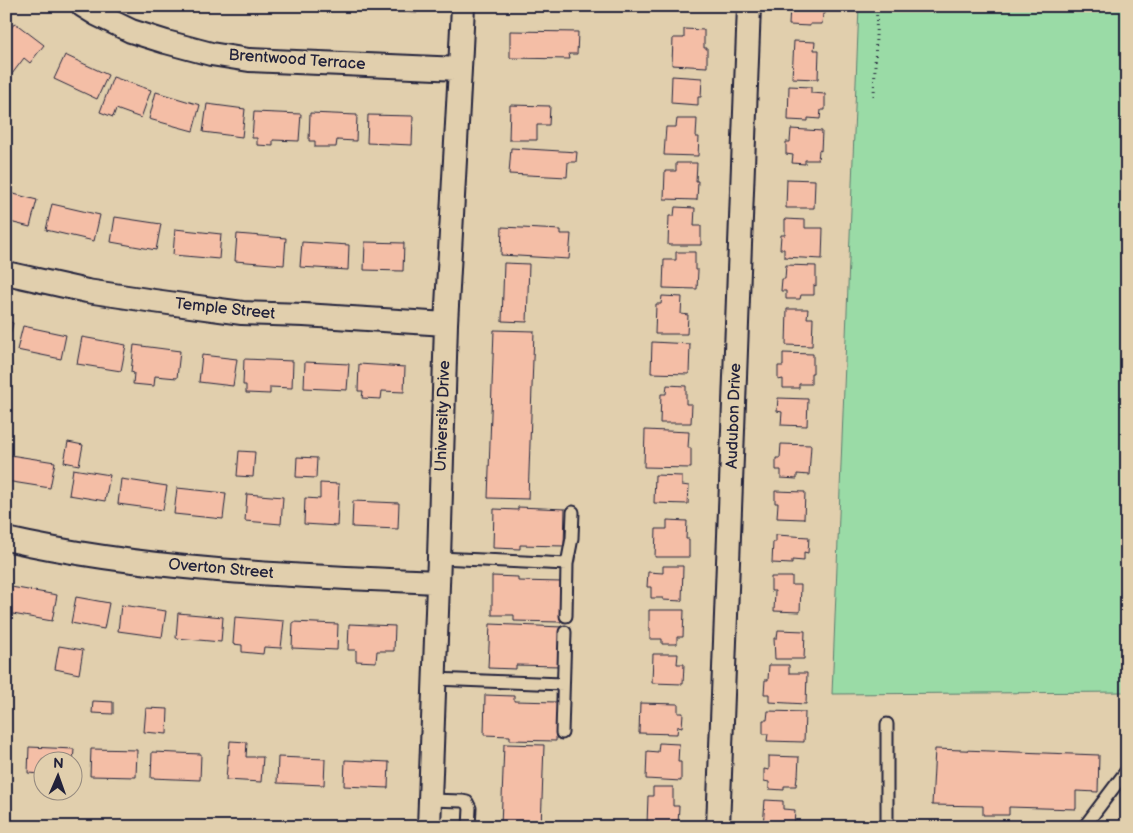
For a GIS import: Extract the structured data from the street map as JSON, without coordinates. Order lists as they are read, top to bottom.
{
  "streets": {
    "street": [
      "Brentwood Terrace",
      "Temple Street",
      "University Drive",
      "Audubon Drive",
      "Overton Street"
    ]
  },
  "crossings": [
    ["Brentwood Terrace", "University Drive"],
    ["Temple Street", "University Drive"],
    ["University Drive", "Overton Street"]
  ],
  "north": "top"
}
